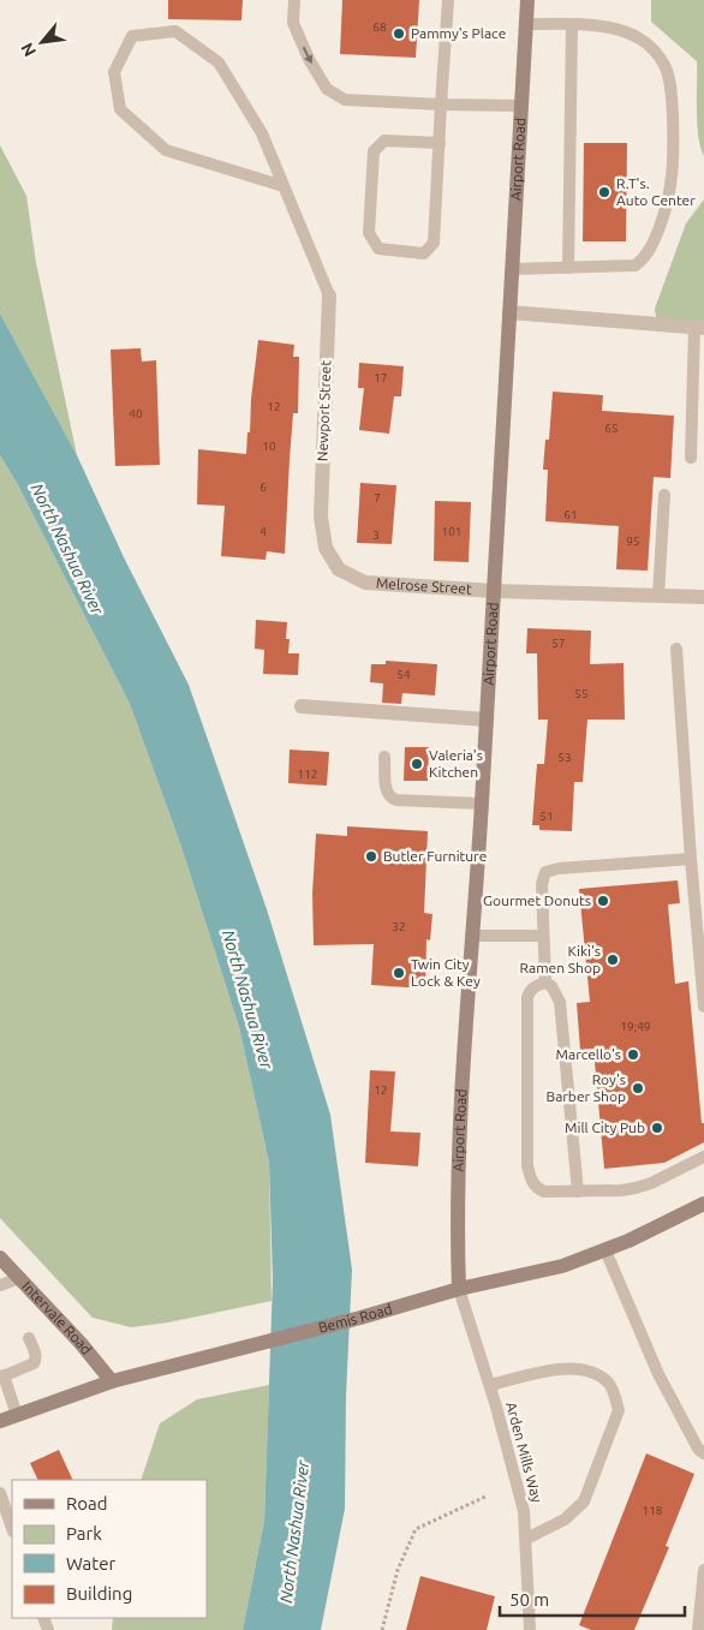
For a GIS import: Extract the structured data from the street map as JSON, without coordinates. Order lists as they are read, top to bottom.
{
  "streets": {
    "main road": ["Airport Road", "Intervale Road", "Bemis Road"],
    "street": ["Newport Street", "Melrose Street"],
    "lane": ["Arden Mills Way"]
  },
  "crossings": [
    ["Airport Road", "Melrose Street"],
    ["Airport Road", "Bemis Road"],
    ["Airport Road", "Arden Mills Way"],
    ["Newport Street", "Melrose Street"],
    ["Intervale Road", "Bemis Road"],
    ["Bemis Road", "Arden Mills Way"]
  ],
  "water": ["North Nashua River"],
  "places": [
    "Pammy's Place",
    "R.T's. Auto Center",
    "Valeria's Kitchen",
    "Butler Furniture",
    "Gourmet Donuts",
    "Kiki's Ramen Shop",
    "Twin City Lock & Key",
    "Marcello's",
    "Roy's Barber Shop",
    "Mill City Pub"
  ],
  "house_numbers": [
    "68",
    "17",
    "12",
    "40",
    "65",
    "10",
    "6",
    "7",
    "61",
    "4",
    "101",
    "3",
    "95",
    "57",
    "54",
    "55",
    "53",
    "112",
    "51",
    "32",
    "19;49",
    "12",
    "118"
  ],
  "legend": [
    "Road",
    "Park",
    "Water",
    "Building"
  ],
  "scale_bar": "50 m",
  "north": "bottom left"
}
